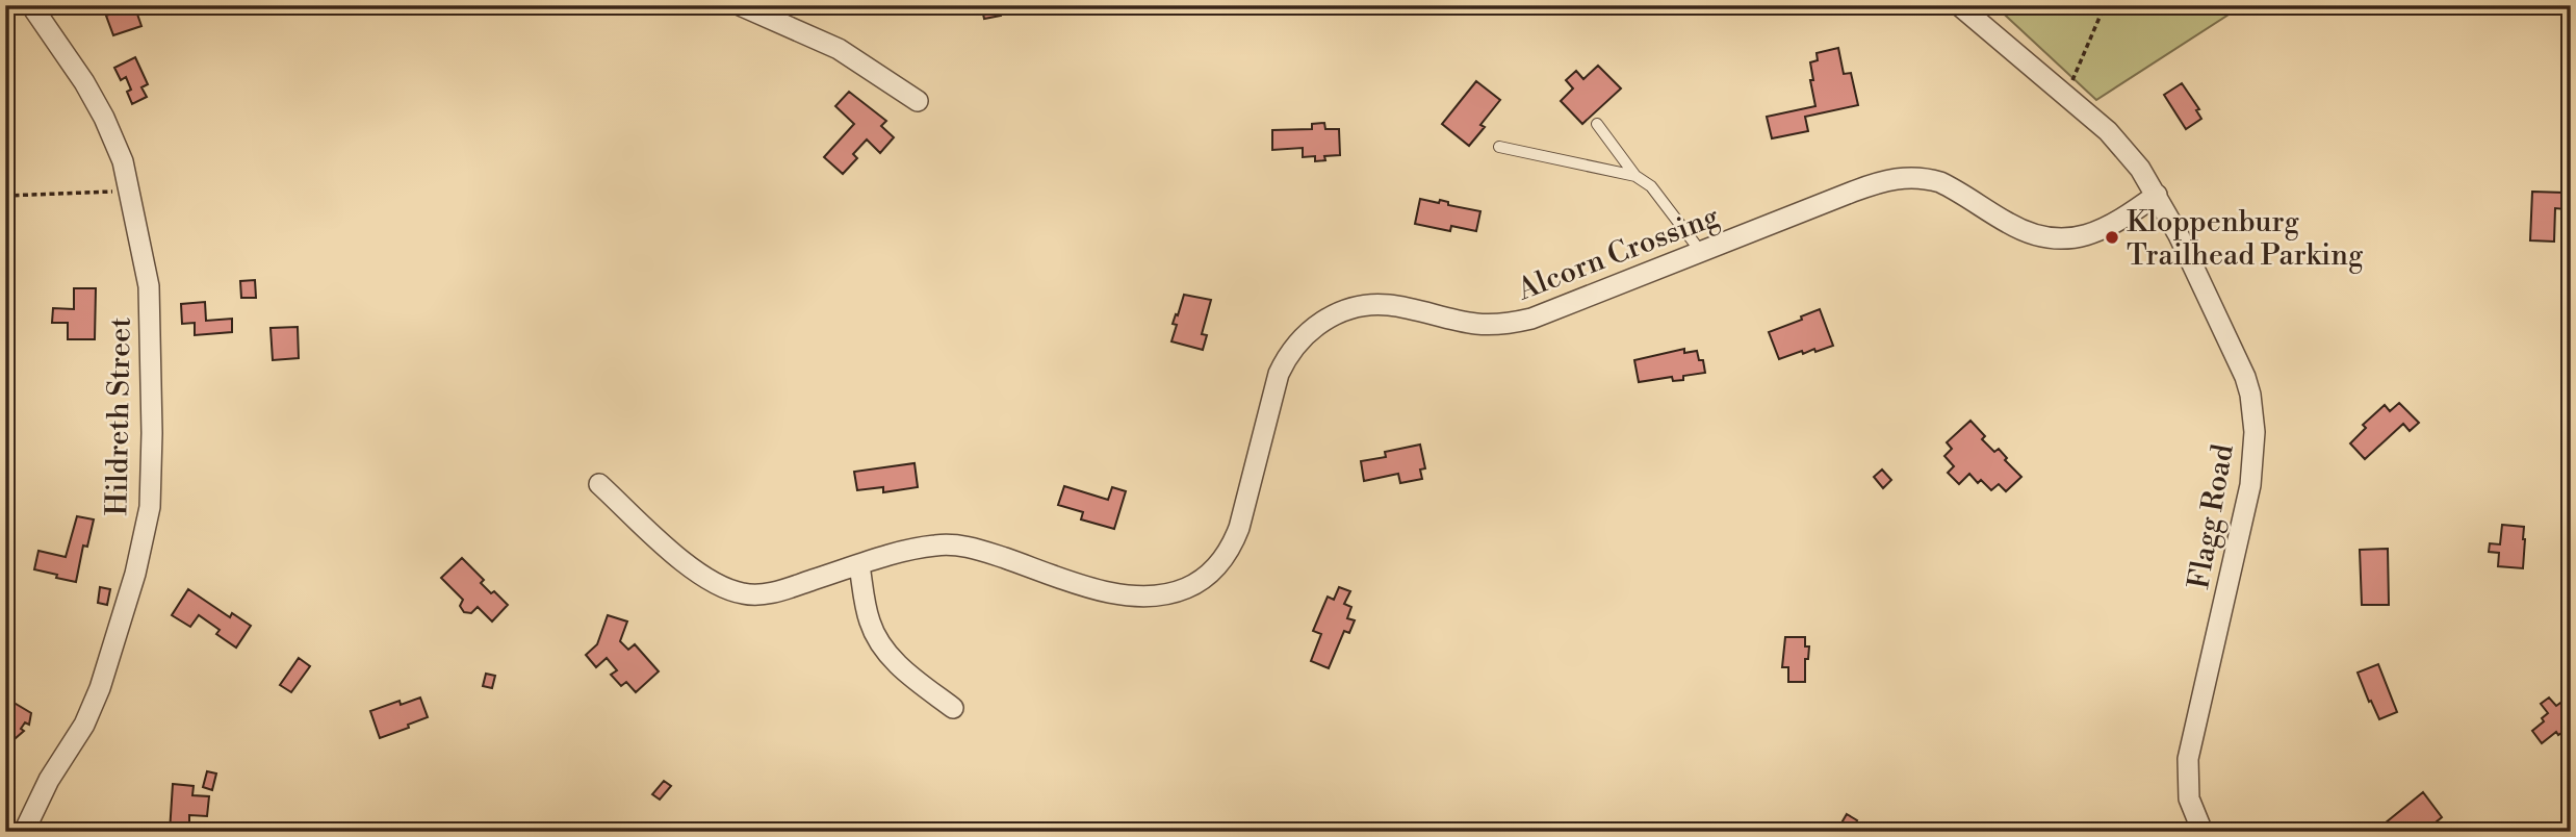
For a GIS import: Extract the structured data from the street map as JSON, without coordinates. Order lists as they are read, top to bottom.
{
  "streets": {
    "street": ["Alcorn Crossing", "Hildreth Street", "Flagg Road"]
  },
  "crossings": [
    ["Alcorn Crossing", "Flagg Road"]
  ],
  "places": ["Kloppenburg Trailhead Parking"]
}
